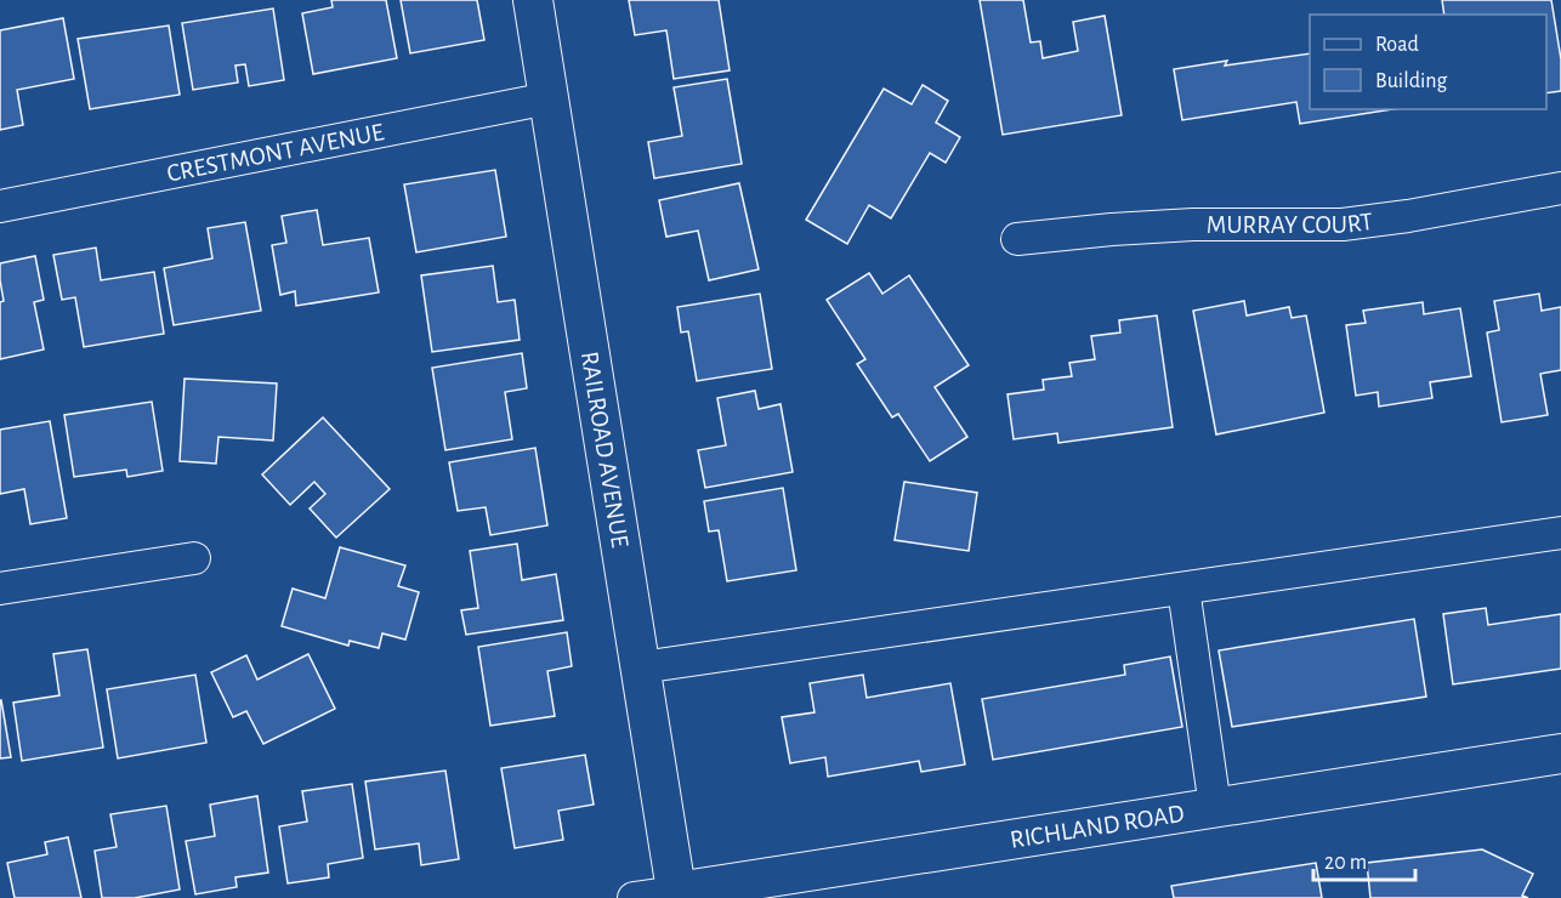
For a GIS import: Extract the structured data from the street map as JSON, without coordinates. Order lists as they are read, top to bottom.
{
  "streets": {
    "street": [
      "CRESTMONT AVENUE",
      "MURRAY COURT",
      "RAILROAD AVENUE",
      "RICHLAND ROAD"
    ]
  },
  "crossings": [
    ["CRESTMONT AVENUE", "RAILROAD AVENUE"],
    ["RAILROAD AVENUE", "RICHLAND ROAD"]
  ],
  "legend": ["Road", "Building"],
  "scale_bar": "20 m"
}
